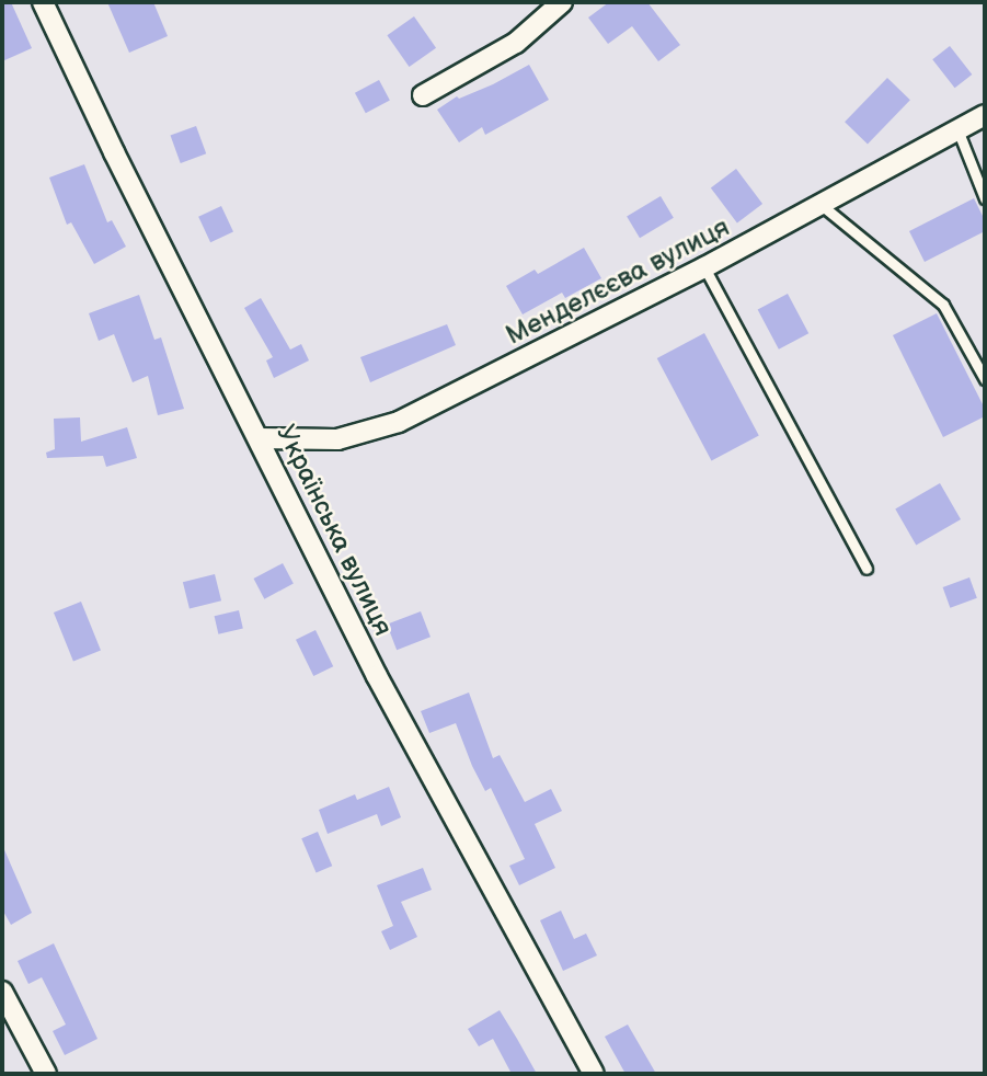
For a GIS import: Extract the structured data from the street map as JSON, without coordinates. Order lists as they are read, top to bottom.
{
  "streets": {
    "street": ["Менделєєва вулиця", "Українська вулиця"]
  },
  "crossings": [
    ["Менделєєва вулиця", "Українська вулиця"]
  ]
}
